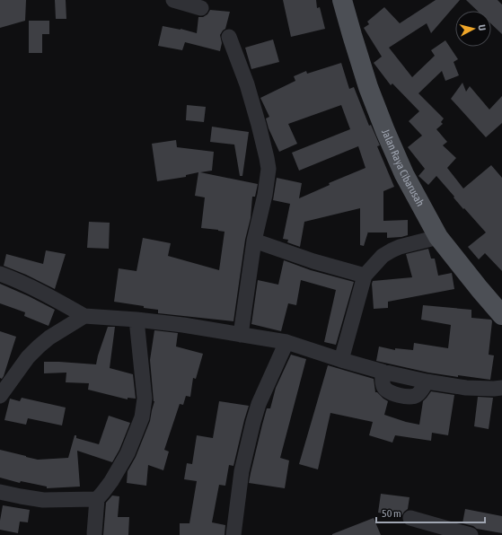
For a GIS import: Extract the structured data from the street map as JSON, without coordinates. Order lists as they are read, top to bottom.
{
  "streets": {
    "main road": ["Jalan Raya Cibarusah"]
  },
  "scale_bar": "50 m",
  "north": "right"
}
